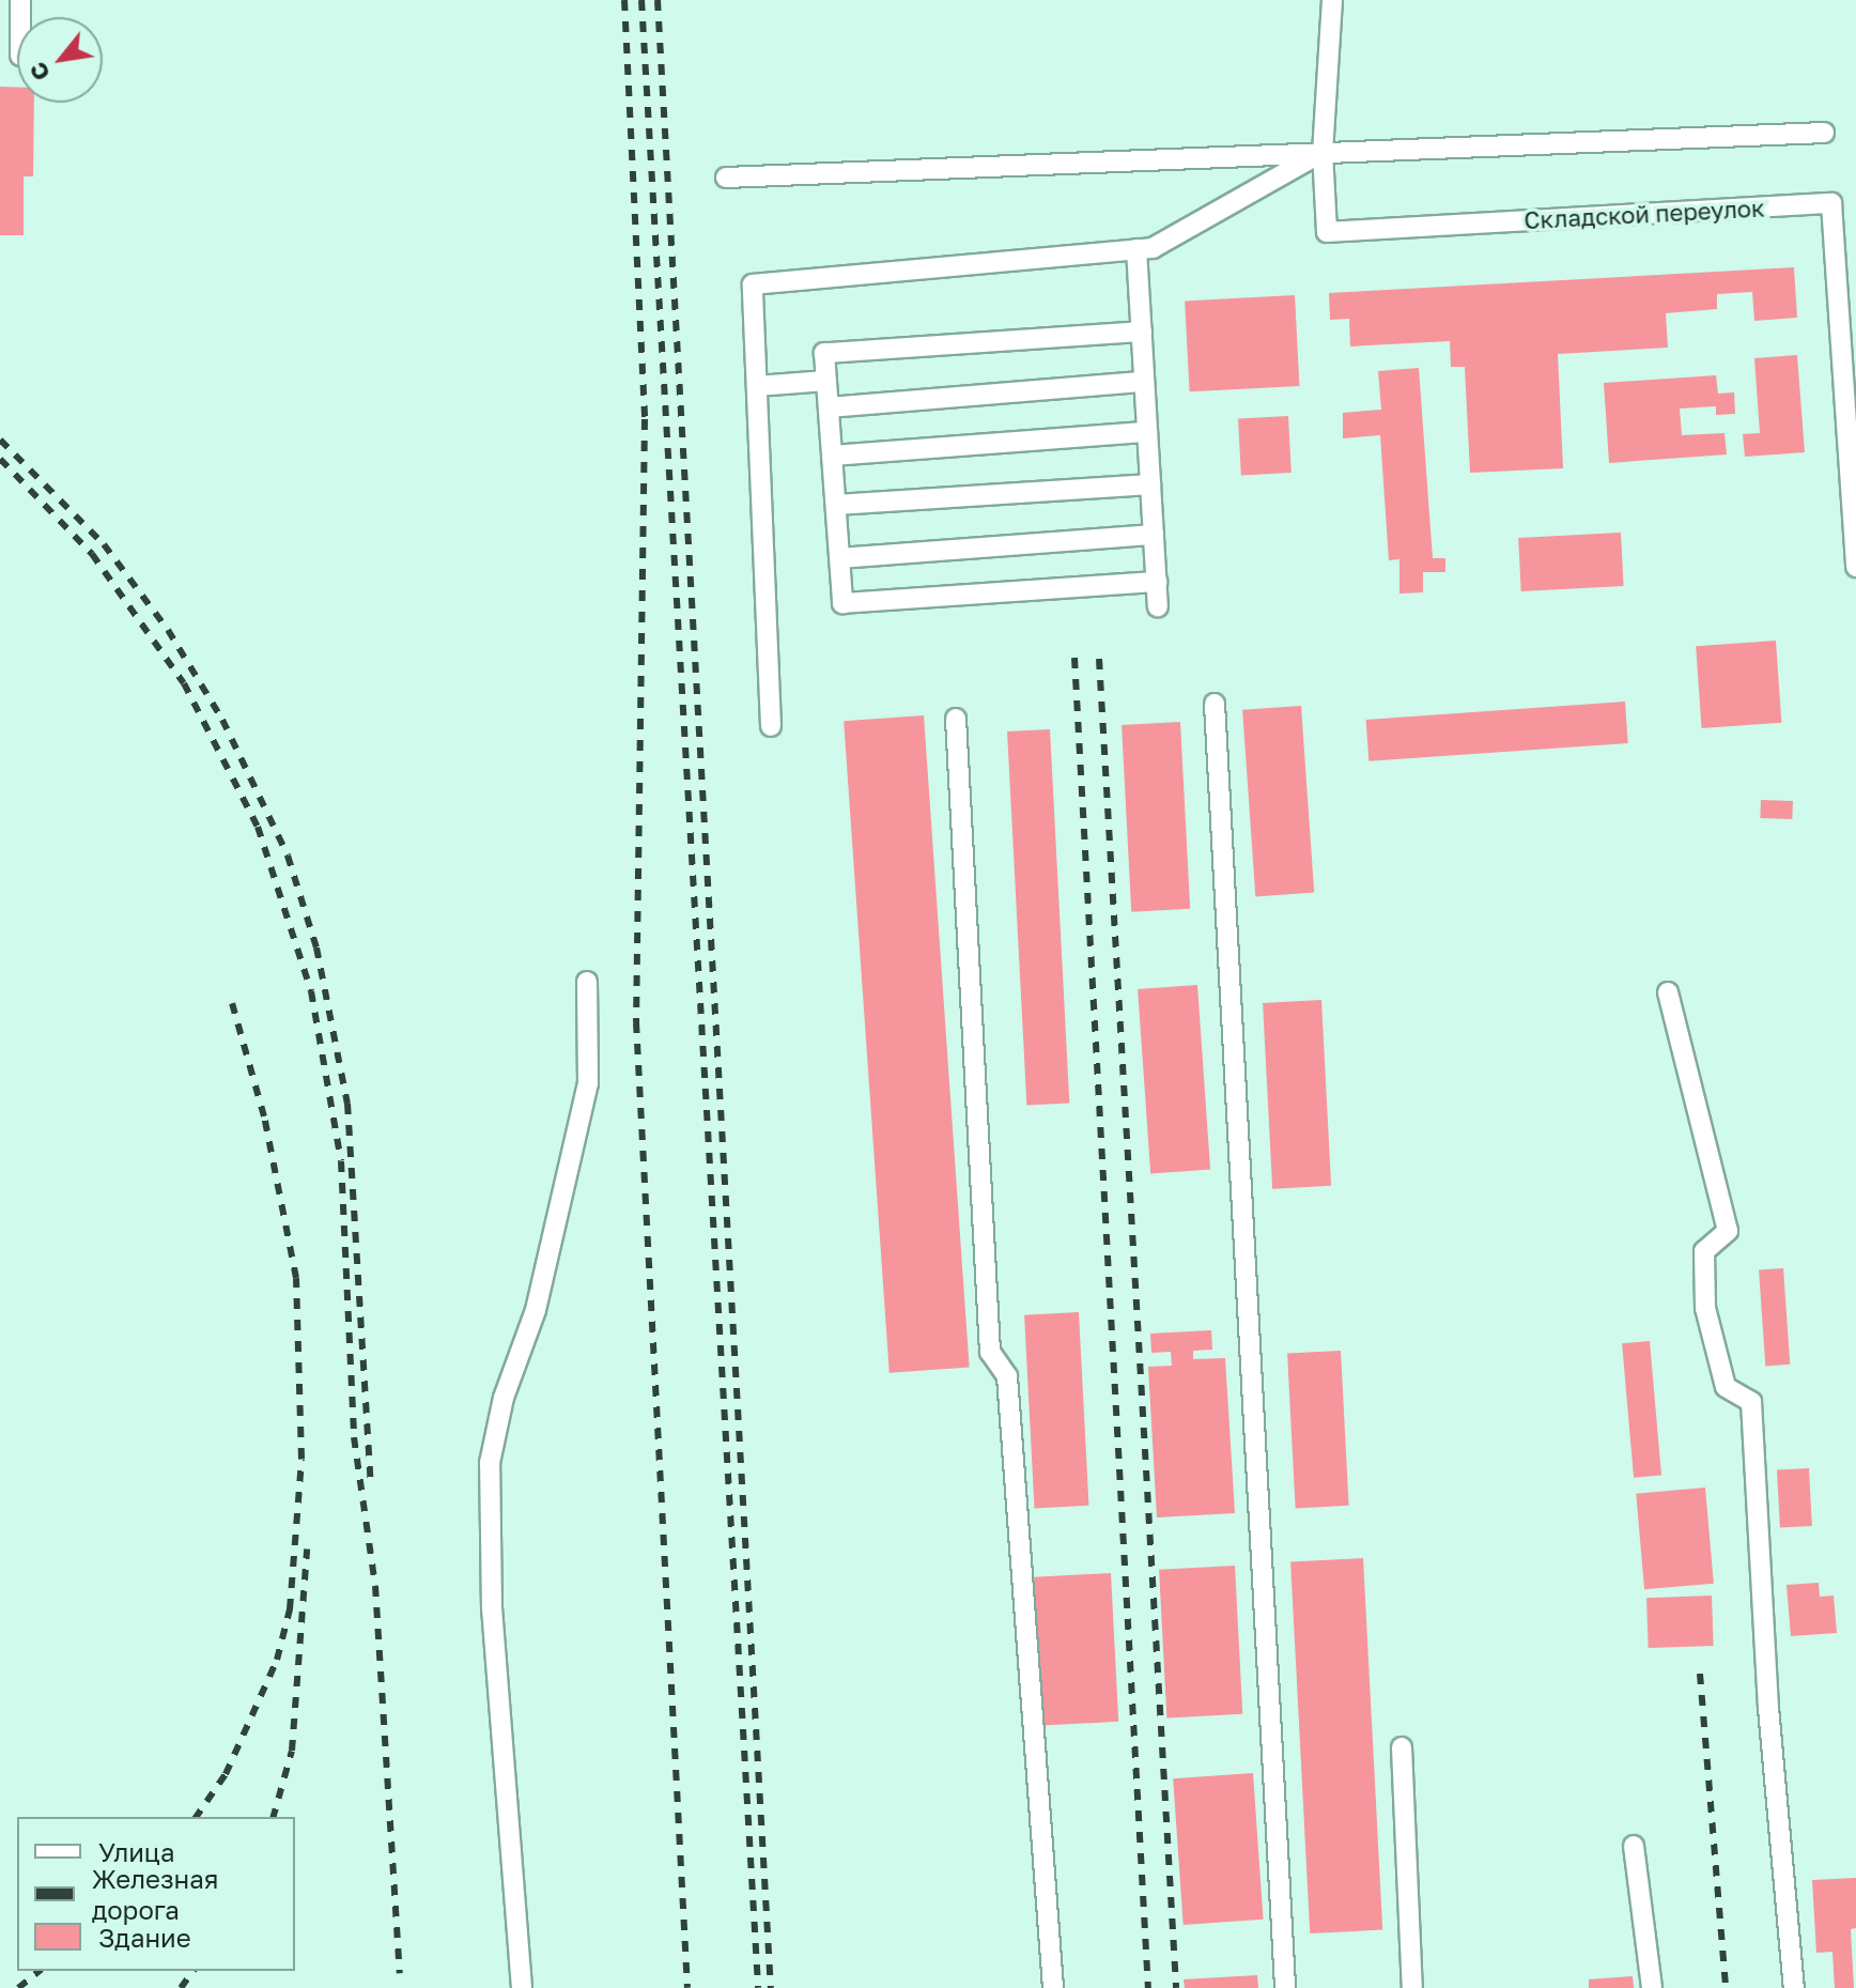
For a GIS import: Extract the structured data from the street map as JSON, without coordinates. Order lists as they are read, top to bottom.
{
  "streets": {
    "lane": ["Складской переулок"]
  },
  "legend": ["Улица", "Железная дорога", "Здание"],
  "north": "bottom left"
}
